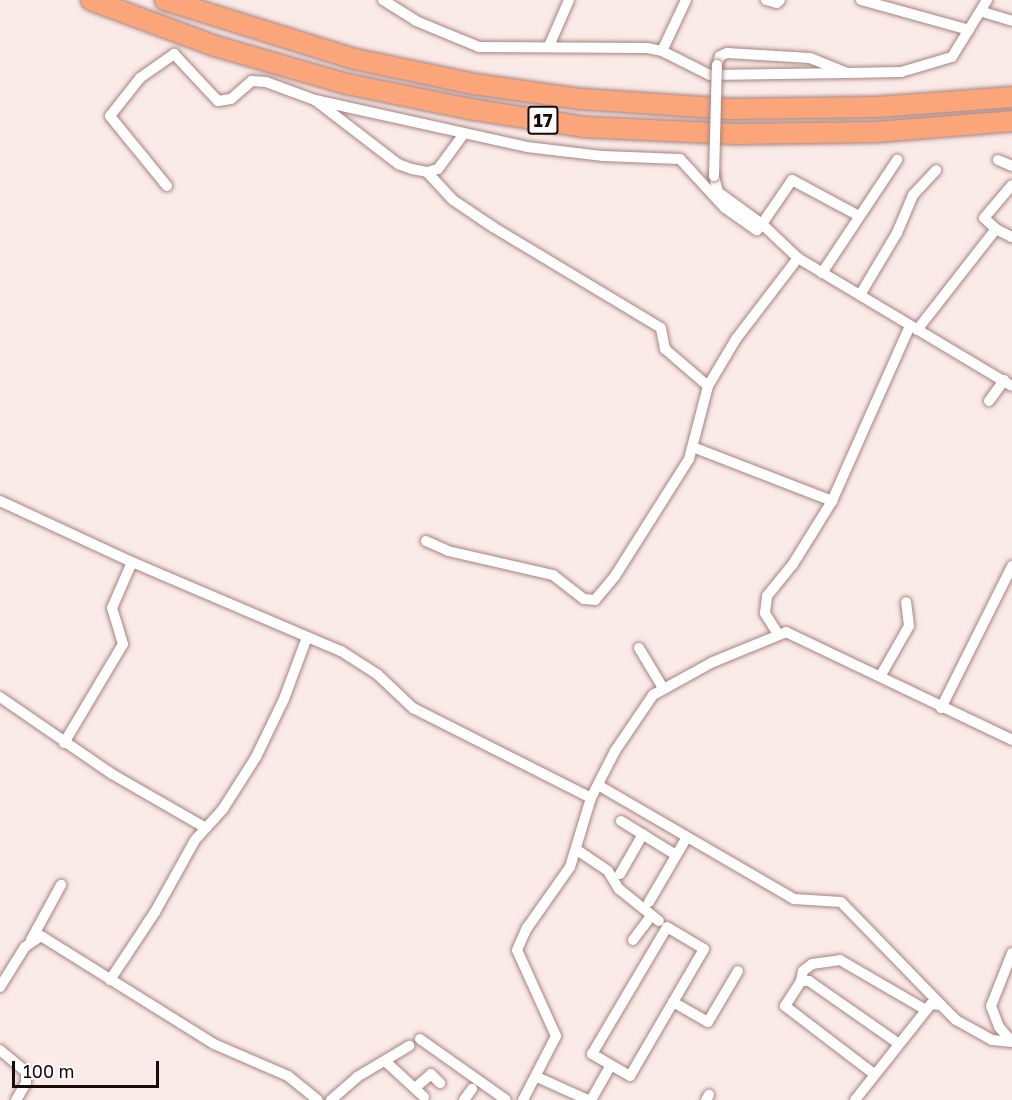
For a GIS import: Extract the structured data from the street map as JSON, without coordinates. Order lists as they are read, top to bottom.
{
  "streets": {
    "highway": ["17"]
  },
  "scale_bar": "100 m"
}
